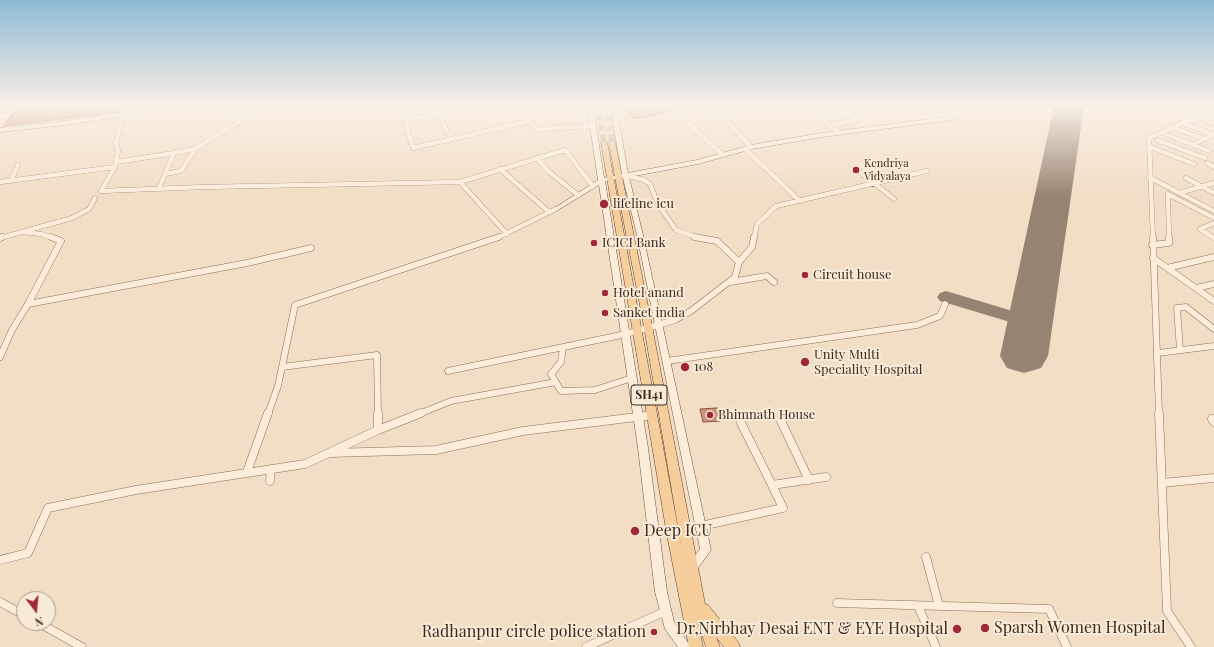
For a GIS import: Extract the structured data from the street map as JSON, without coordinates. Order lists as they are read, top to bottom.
{
  "streets": {
    "main road": ["SH41"]
  },
  "places": [
    "Kendriya Vidyalaya",
    "lifeline icu",
    "ICICI Bank",
    "Circuit house",
    "Hotel anand",
    "Sanket india",
    "Unity Multi Speciality Hospital",
    "108",
    "Bhimnath House",
    "Deep ICU",
    "Sparsh Women Hospital",
    "Dr,Nirbhay Desai ENT & EYE Hospital",
    "Radhanpur circle police station"
  ],
  "north": "bottom"
}
